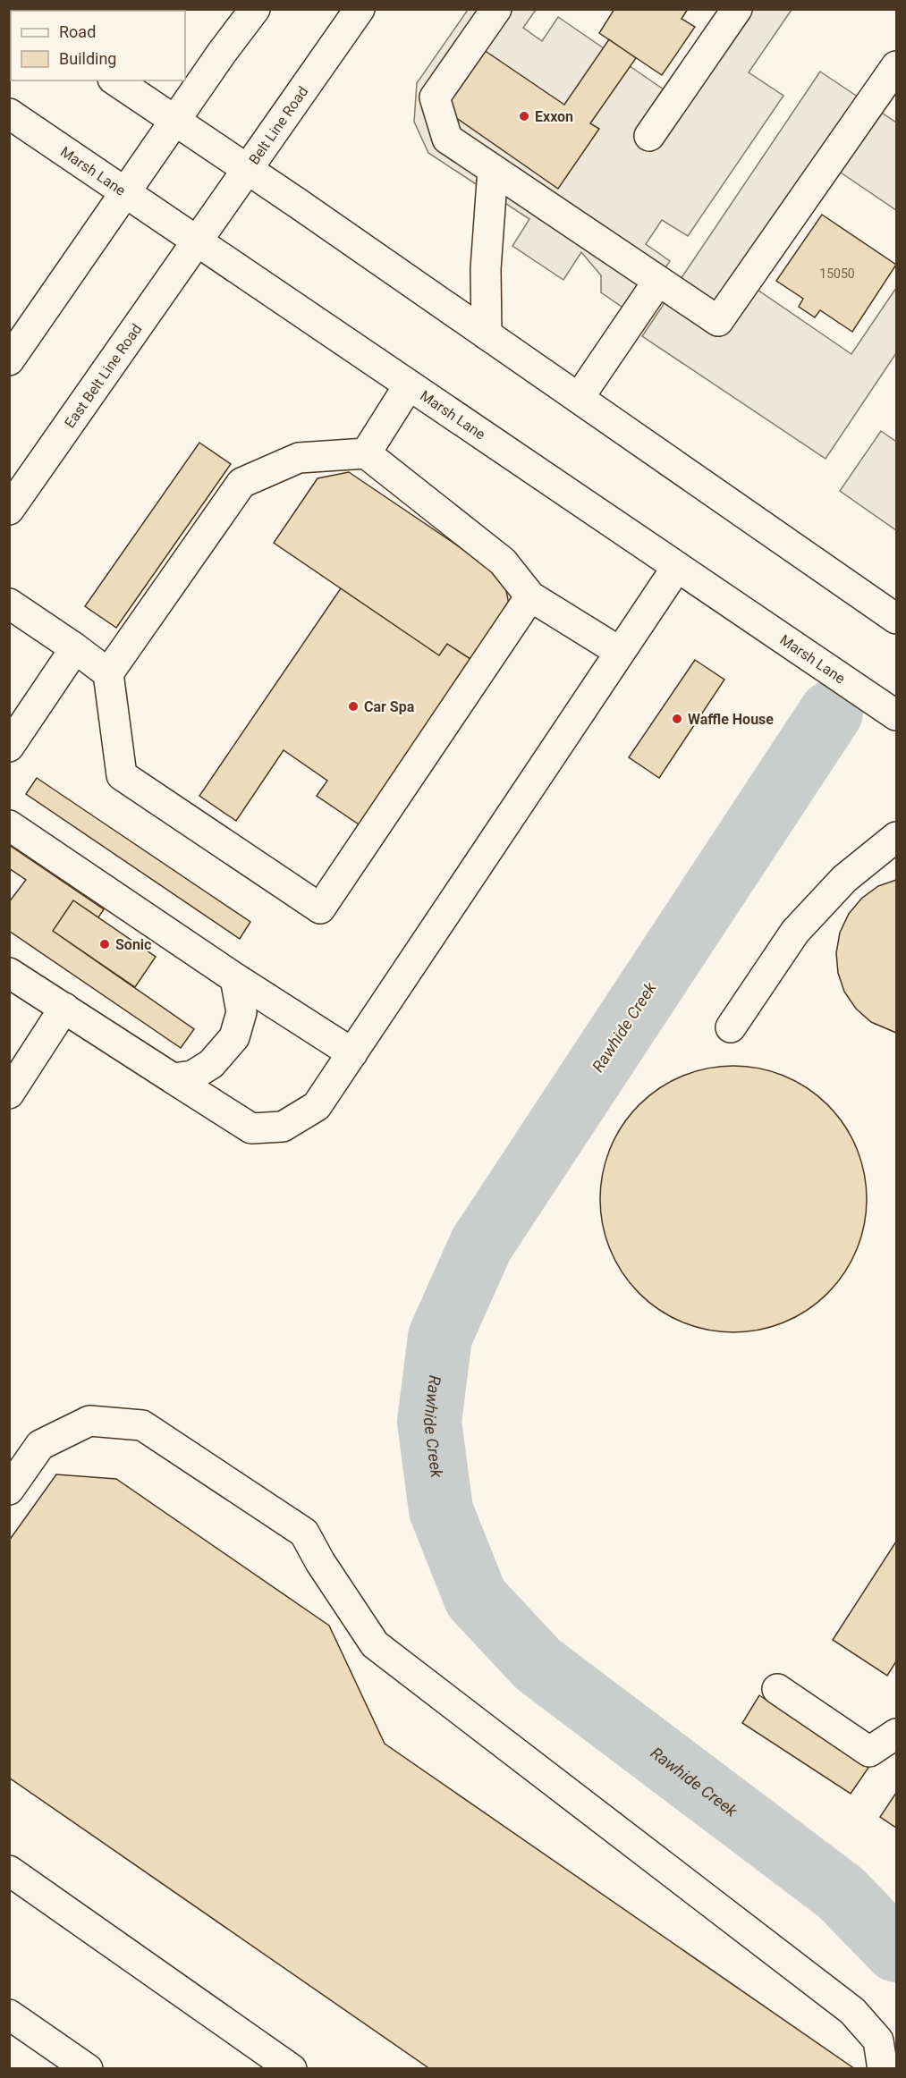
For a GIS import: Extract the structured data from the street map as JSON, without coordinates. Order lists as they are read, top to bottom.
{
  "streets": {
    "main road": ["Belt Line Road", "Marsh Lane", "East Belt Line Road"]
  },
  "crossings": [
    ["Belt Line Road", "Marsh Lane"],
    ["Belt Line Road", "East Belt Line Road"],
    ["Marsh Lane", "East Belt Line Road"]
  ],
  "water": ["Rawhide Creek"],
  "places": [
    "Exxon",
    "Car Spa",
    "Waffle House",
    "Sonic"
  ],
  "house_numbers": ["15050"],
  "legend": ["Road", "Building"]
}
